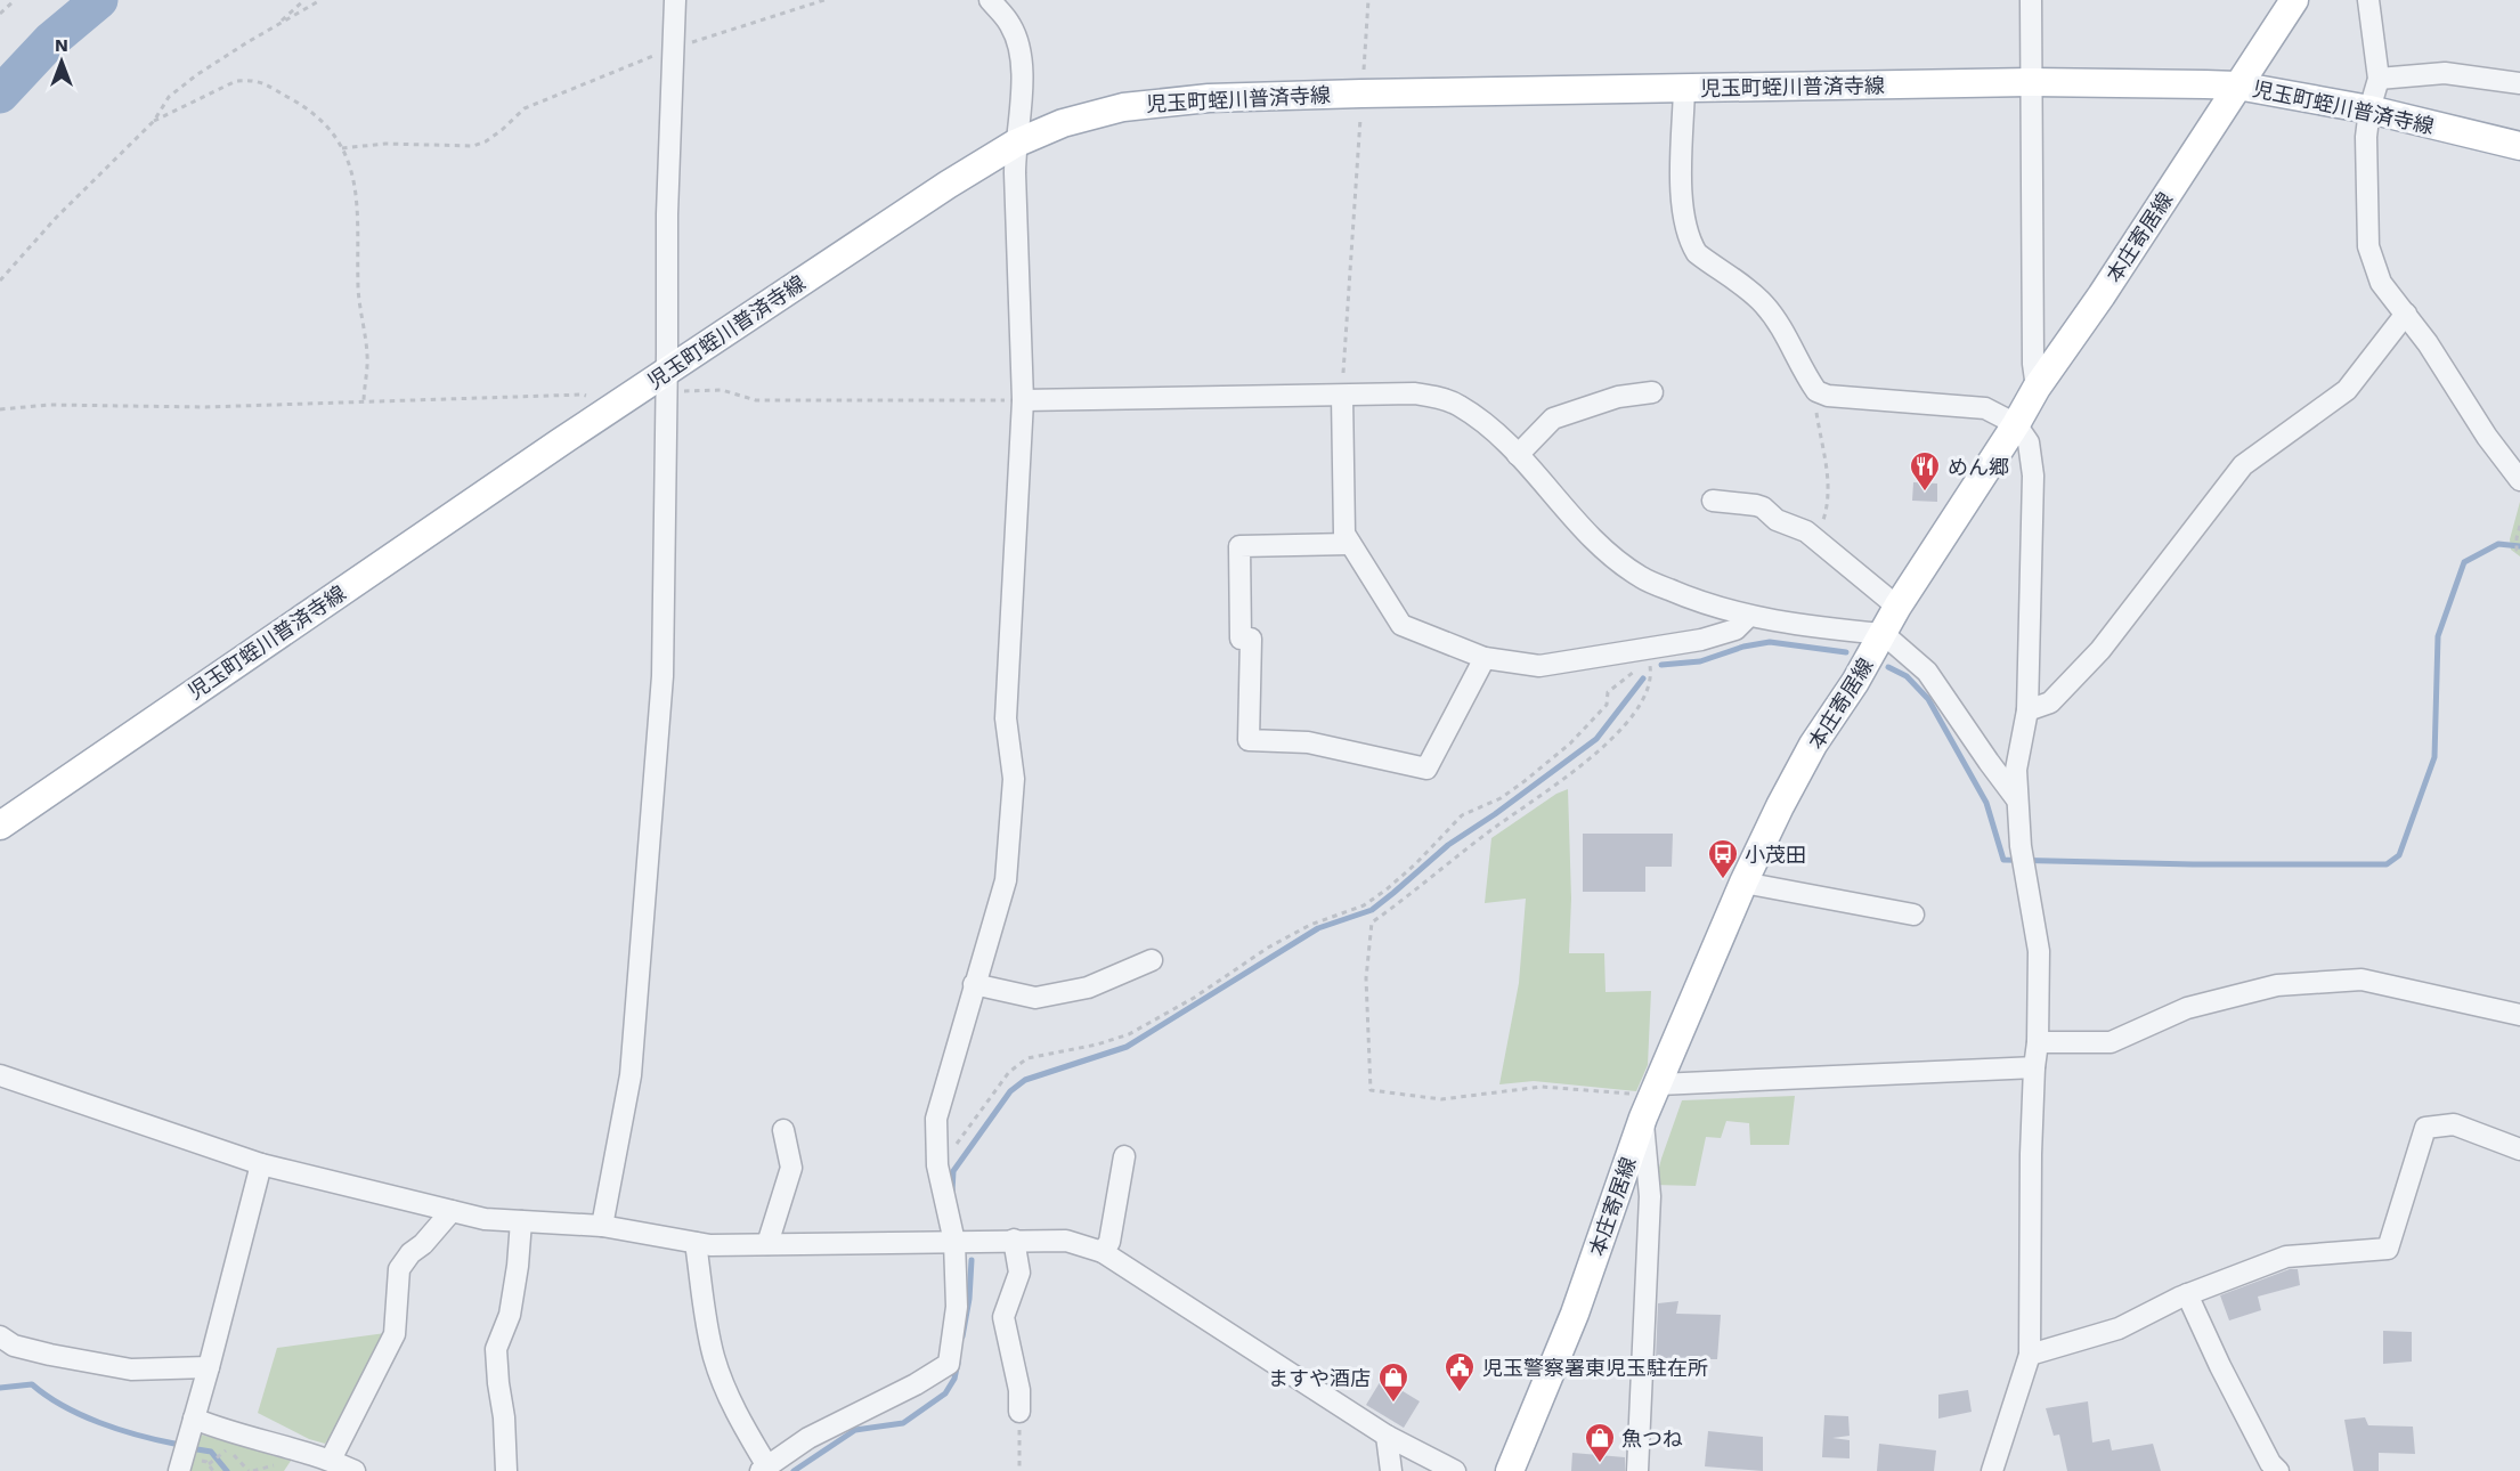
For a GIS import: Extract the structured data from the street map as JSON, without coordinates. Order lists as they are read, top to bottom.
{
  "streets": {
    "main road": ["児玉町蛭川普済寺線", "本庄寄居線"]
  },
  "crossings": [
    ["児玉町蛭川普済寺線", "本庄寄居線"]
  ],
  "places": {
    "restaurant": ["めん郷"],
    "bus stop": ["小茂田"],
    "public building": ["児玉警察署東児玉駐在所"],
    "shop": ["ますや酒店", "魚つね"]
  },
  "north": "top"
}
